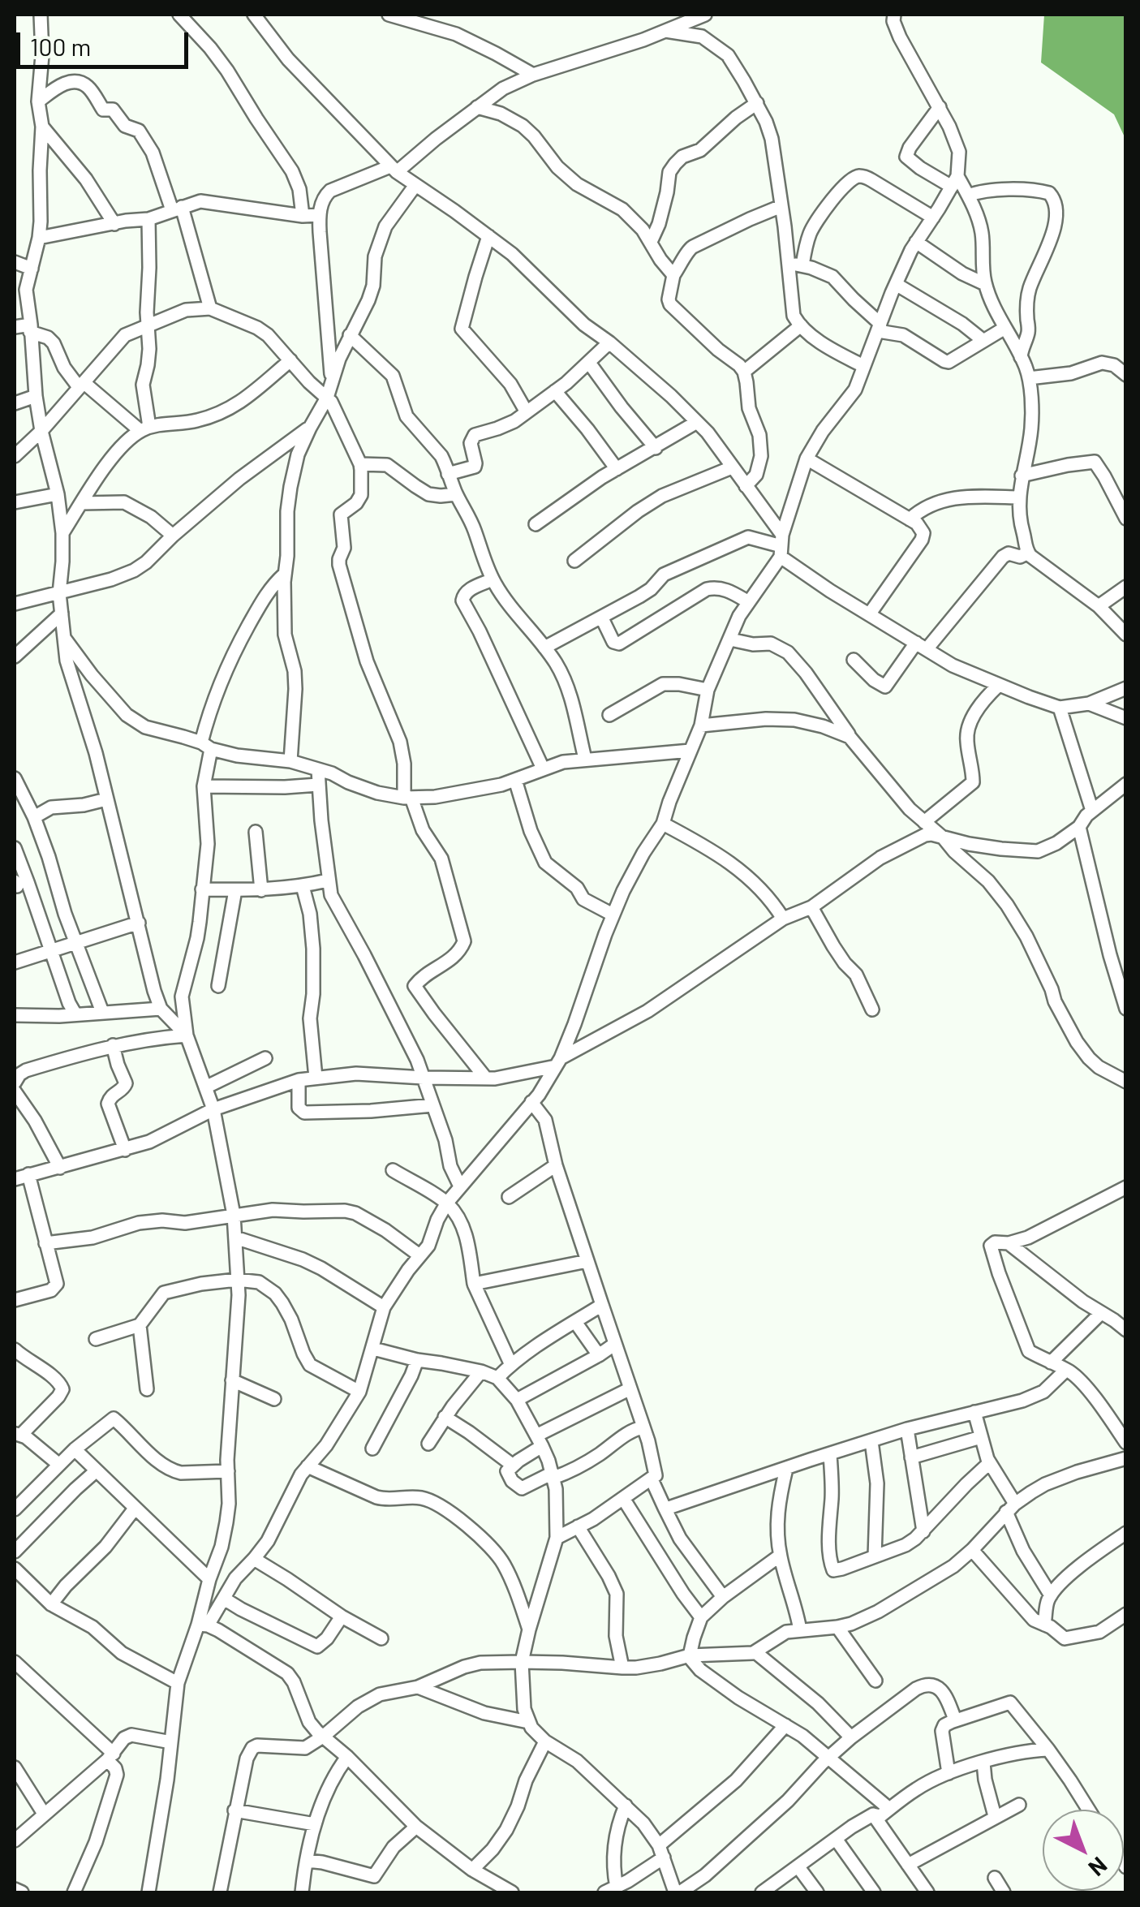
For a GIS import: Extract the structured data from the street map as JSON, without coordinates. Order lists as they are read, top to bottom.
{
  "scale_bar": "100 m",
  "north": "bottom right"
}
